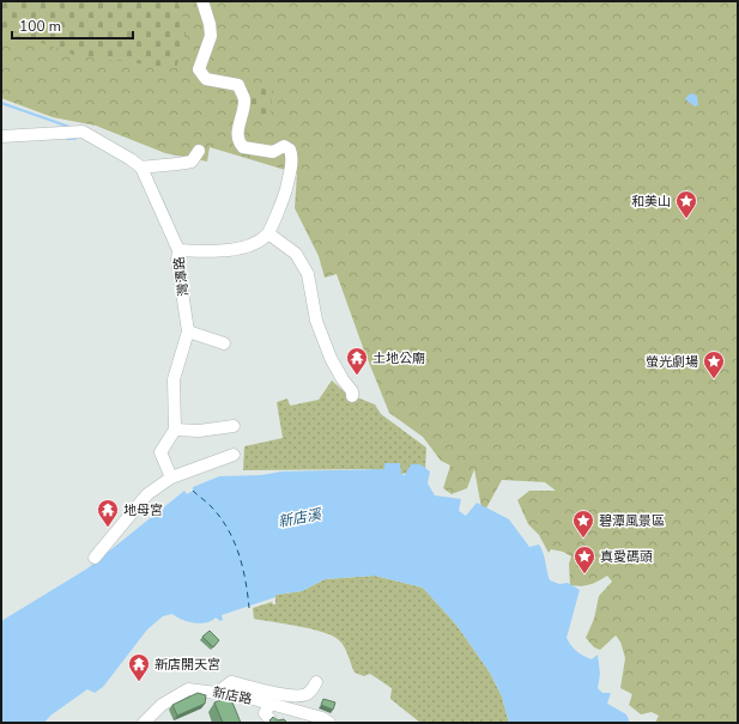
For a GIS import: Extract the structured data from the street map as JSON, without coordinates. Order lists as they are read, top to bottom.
{
  "streets": {
    "street": ["灣潭路", "新店路"]
  },
  "water": ["新店溪"],
  "places": {
    "place": [
      "和美山",
      "螢光劇場",
      "碧潭風景區",
      "真愛碼頭"
    ],
    "temple": ["土地公廟", "地母宮", "新店開天宮"]
  },
  "scale_bar": "100 m"
}
